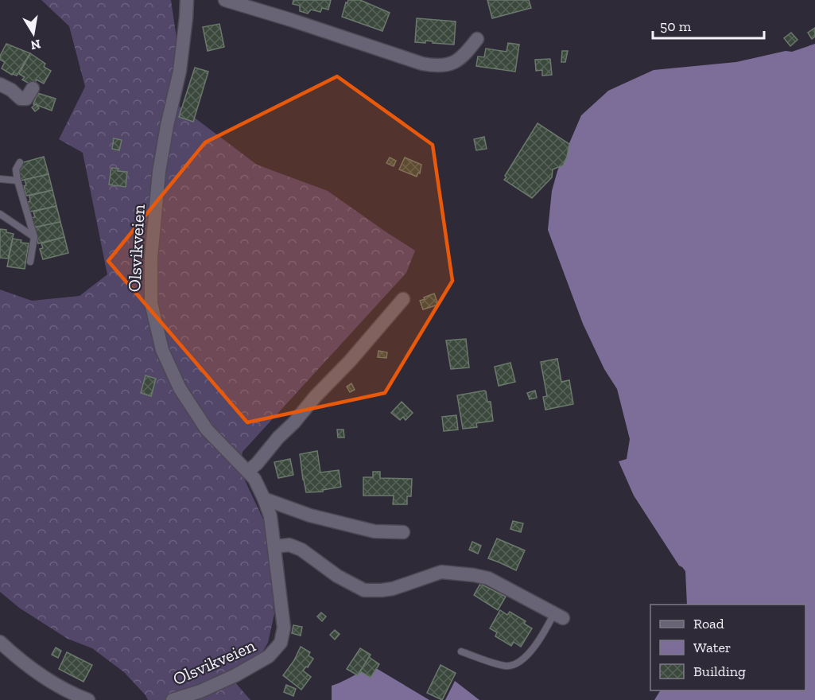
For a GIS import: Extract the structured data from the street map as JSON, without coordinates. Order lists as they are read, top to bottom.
{
  "streets": {
    "street": ["Olsvikveien"]
  },
  "legend": ["Road", "Water", "Building"],
  "scale_bar": "50 m",
  "north": "bottom"
}
